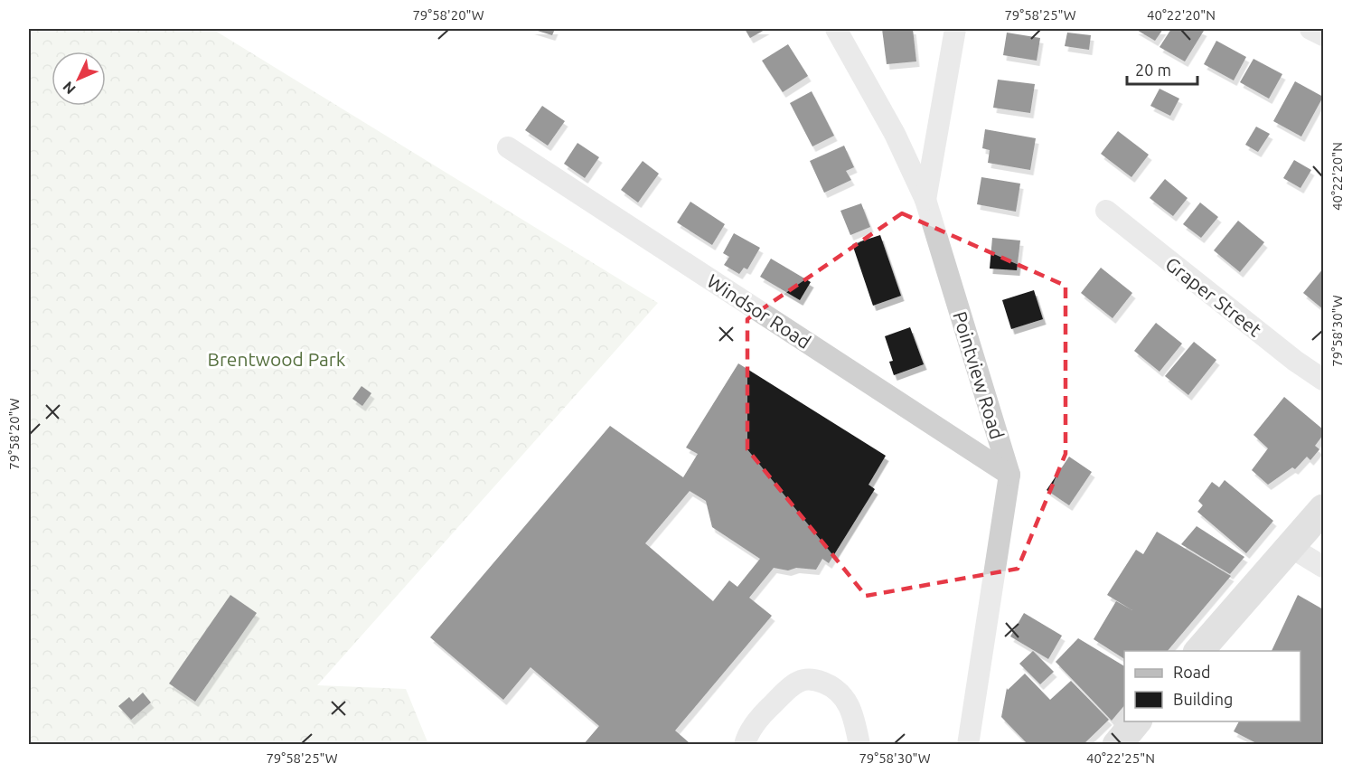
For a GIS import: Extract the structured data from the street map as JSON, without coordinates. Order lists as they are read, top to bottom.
{
  "streets": {
    "street": ["Graper Street", "Windsor Road", "Pointview Road"]
  },
  "crossings": [
    ["Windsor Road", "Pointview Road"]
  ],
  "parks": ["Brentwood Park"],
  "legend": ["Road", "Building"],
  "scale_bar": "20 m",
  "north": "bottom left",
  "coordinates": [
    "79°58'20\"W",
    "79°58'25\"W",
    "40°22'20\"N",
    "79°58'30\"W",
    "40°22'25\"N"
  ]
}
